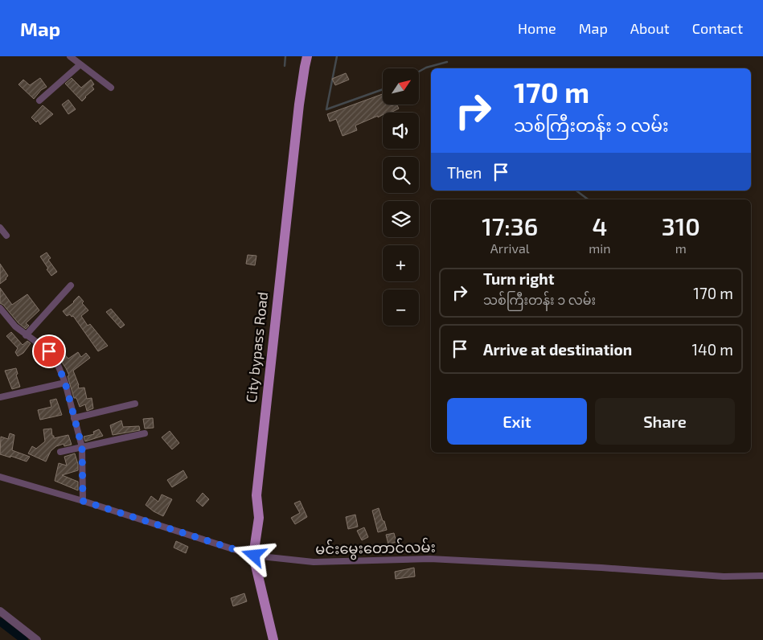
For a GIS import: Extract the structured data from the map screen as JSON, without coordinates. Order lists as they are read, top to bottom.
{
  "streets": {
    "main road": ["City bypass Road"],
    "street": ["မင်းမွေးတောင်လမ်း"]
  },
  "crossings": [
    ["City bypass Road", "မင်းမွေးတောင်လမ်း"]
  ],
  "north": "top right",
  "page": {
    "header": "Map",
    "nav": [
      "Home",
      "Map",
      "About",
      "Contact"
    ],
    "map_buttons": ["+", "−"],
    "turn": ["170 m", "သစ်ကြီးတန်း ၁ လမ်း"],
    "then": "Then",
    "eta": [
      "17:36",
      "Arrival",
      "4",
      "min",
      "310",
      "m"
    ],
    "list": [
      {
        "name": "Turn right",
        "note": "သစ်ကြီးတန်း ၁ လမ်း",
        "value": "170 m"
      },
      {
        "name": "Arrive at destination",
        "value": "140 m"
      }
    ],
    "buttons": ["Exit", "Share"]
  }
}
